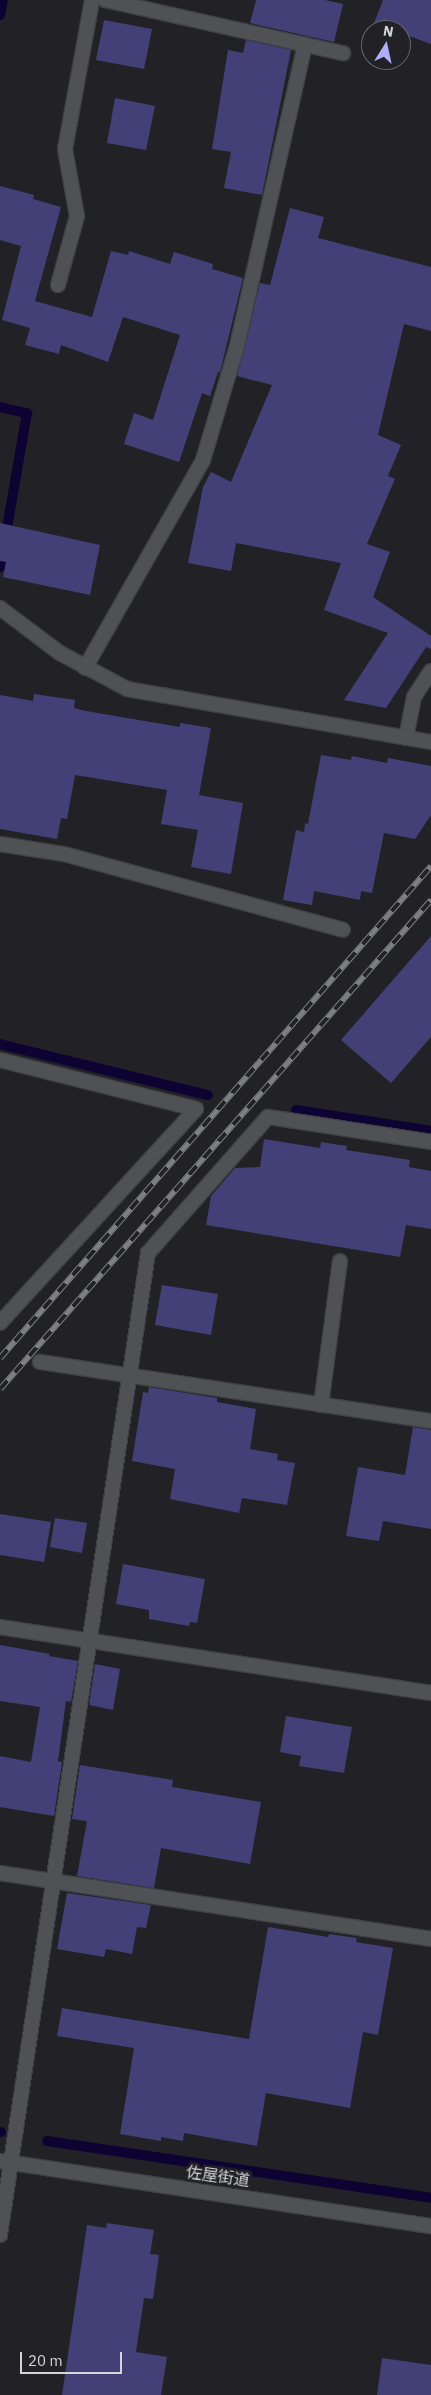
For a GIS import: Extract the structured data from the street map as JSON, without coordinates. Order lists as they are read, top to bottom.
{
  "streets": {
    "street": ["佐屋街道"]
  },
  "scale_bar": "20 m",
  "north": "top"
}
